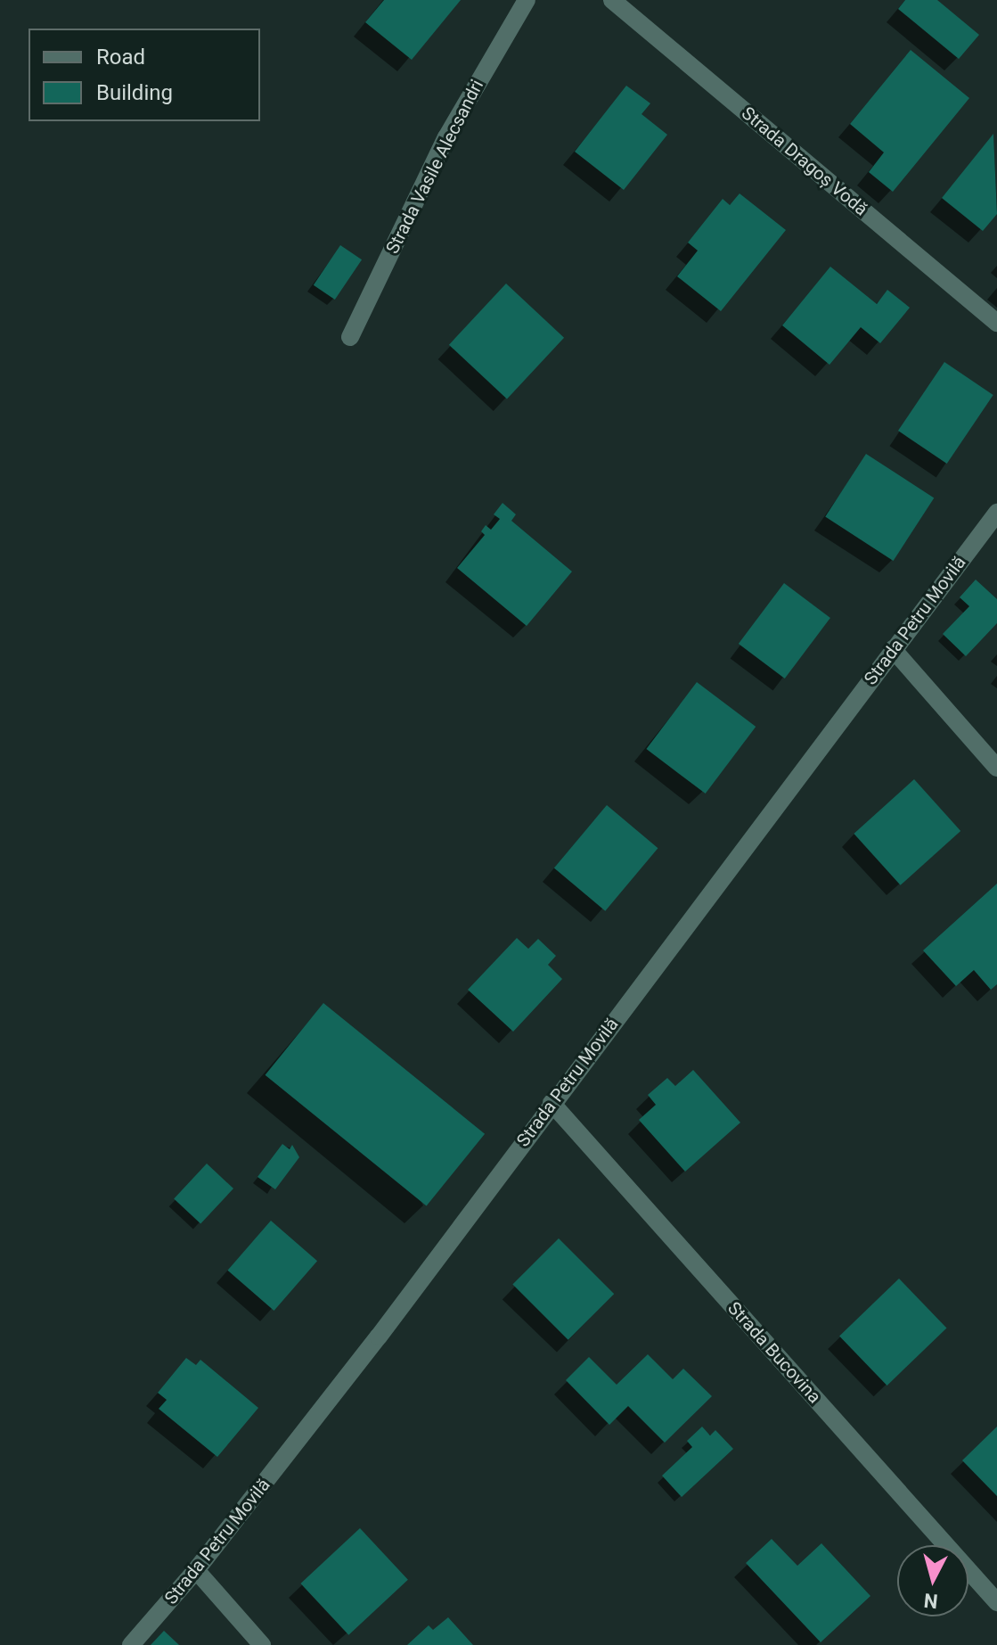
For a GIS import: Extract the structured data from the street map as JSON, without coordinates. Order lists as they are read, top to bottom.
{
  "streets": {
    "street": [
      "Strada Dragoș Vodă",
      "Strada Vasile Alecsandri",
      "Strada Petru Movilă",
      "Strada Bucovina"
    ]
  },
  "crossings": [
    ["Strada Petru Movilă", "Strada Bucovina"]
  ],
  "legend": ["Road", "Building"],
  "north": "bottom"
}
